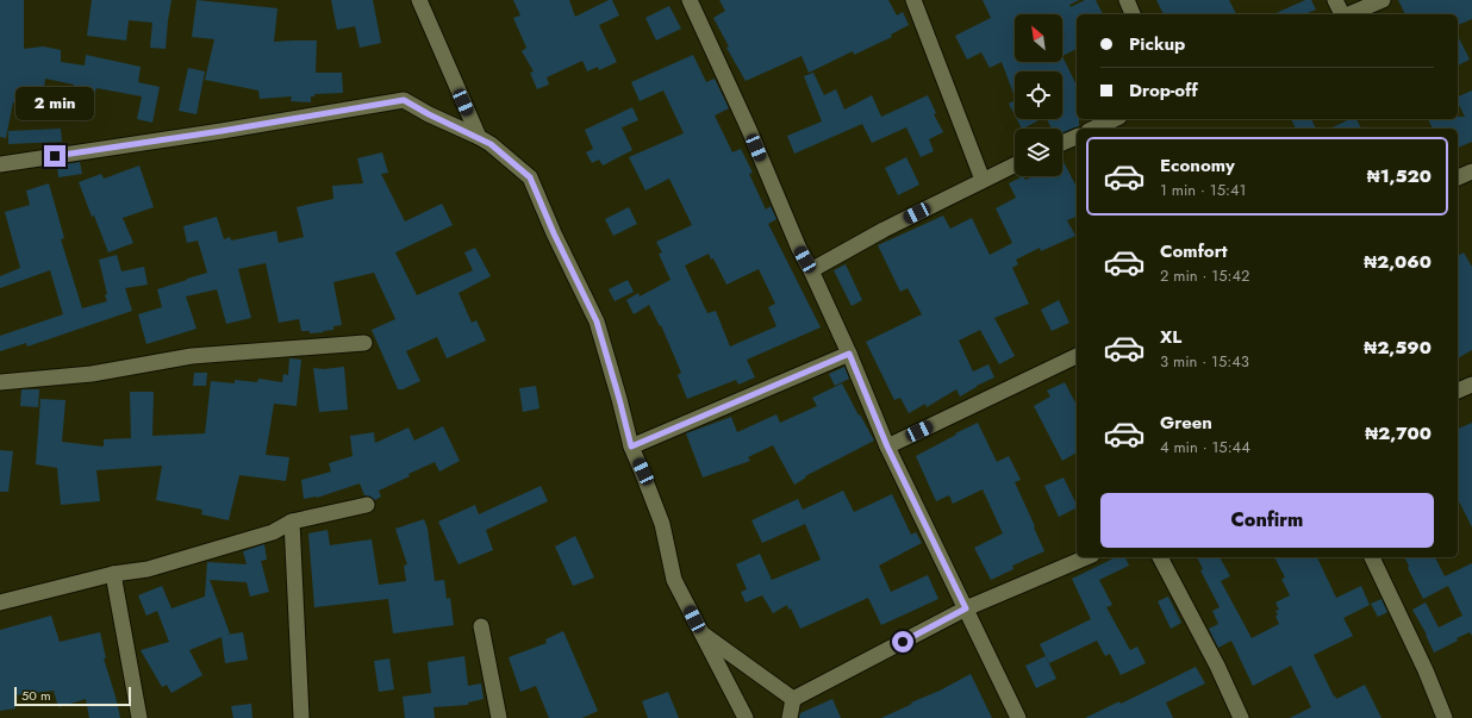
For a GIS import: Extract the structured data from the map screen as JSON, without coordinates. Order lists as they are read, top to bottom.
{
  "scale_bar": "50 m",
  "north": "top left",
  "page": {
    "banner": ["Pickup", "Drop-off"],
    "bubble": "2 min",
    "list": [
      {
        "name": "Economy",
        "note": "1 min · 15:41",
        "value": "₦1,520"
      },
      {
        "name": "Comfort",
        "note": "2 min · 15:42",
        "value": "₦2,060"
      },
      {
        "name": "XL",
        "note": "3 min · 15:43",
        "value": "₦2,590"
      },
      {
        "name": "Green",
        "note": "4 min · 15:44",
        "value": "₦2,700"
      }
    ],
    "buttons": "Confirm",
    "scale": "50 m"
  }
}
